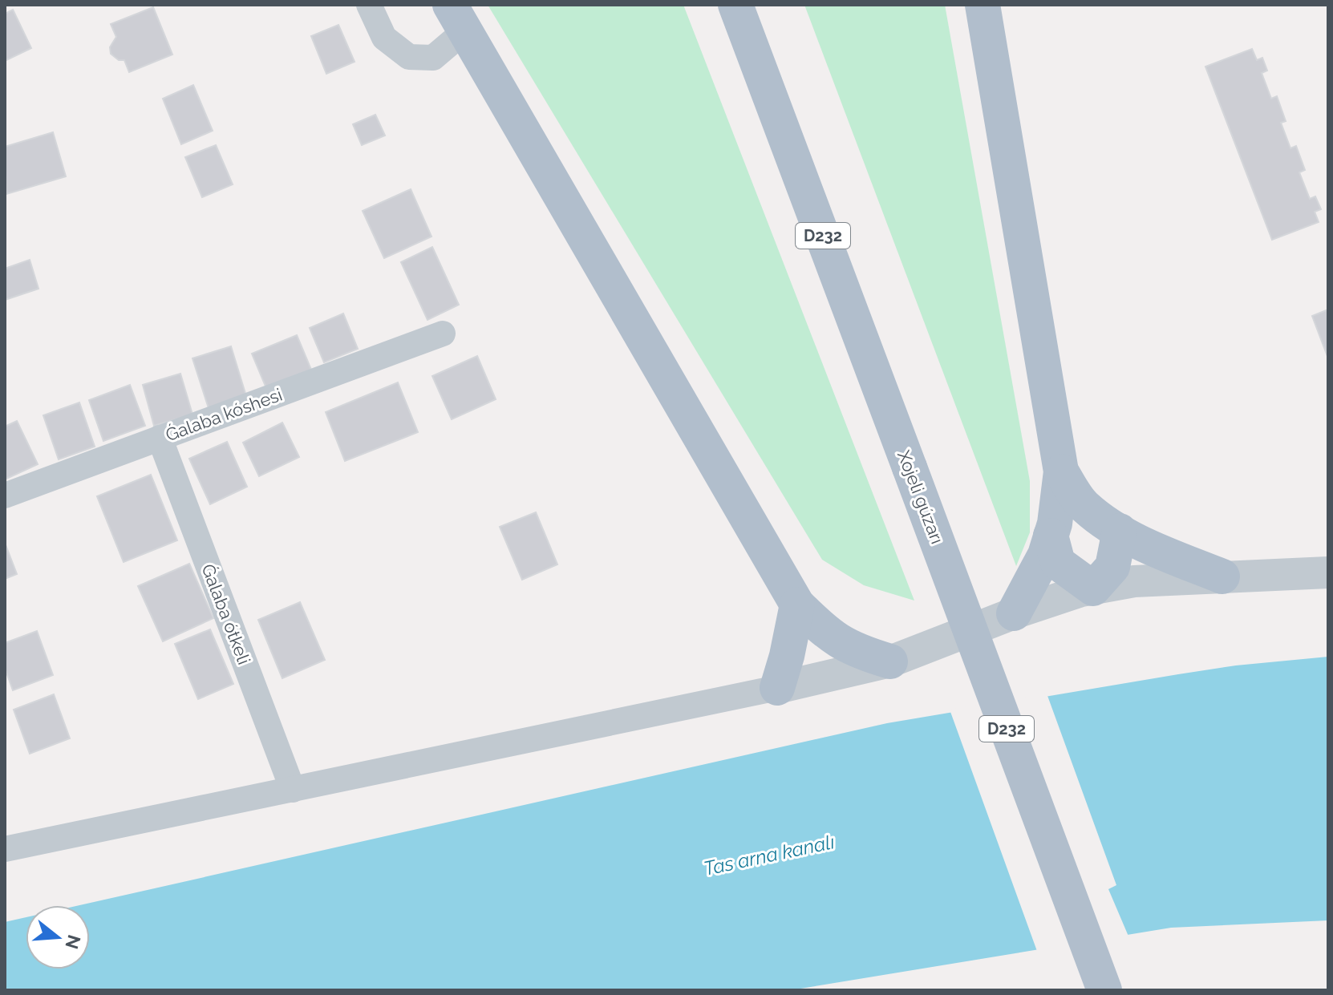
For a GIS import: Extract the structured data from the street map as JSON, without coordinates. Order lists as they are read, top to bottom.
{
  "streets": {
    "main road": ["D232", "Xojeli gúzarı"],
    "street": ["Ǵalaba kóshesi", "Ǵalaba ótkeli"]
  },
  "crossings": [
    ["Ǵalaba kóshesi", "Ǵalaba ótkeli"]
  ],
  "water": ["Tas arna kanalı"],
  "north": "right"
}
